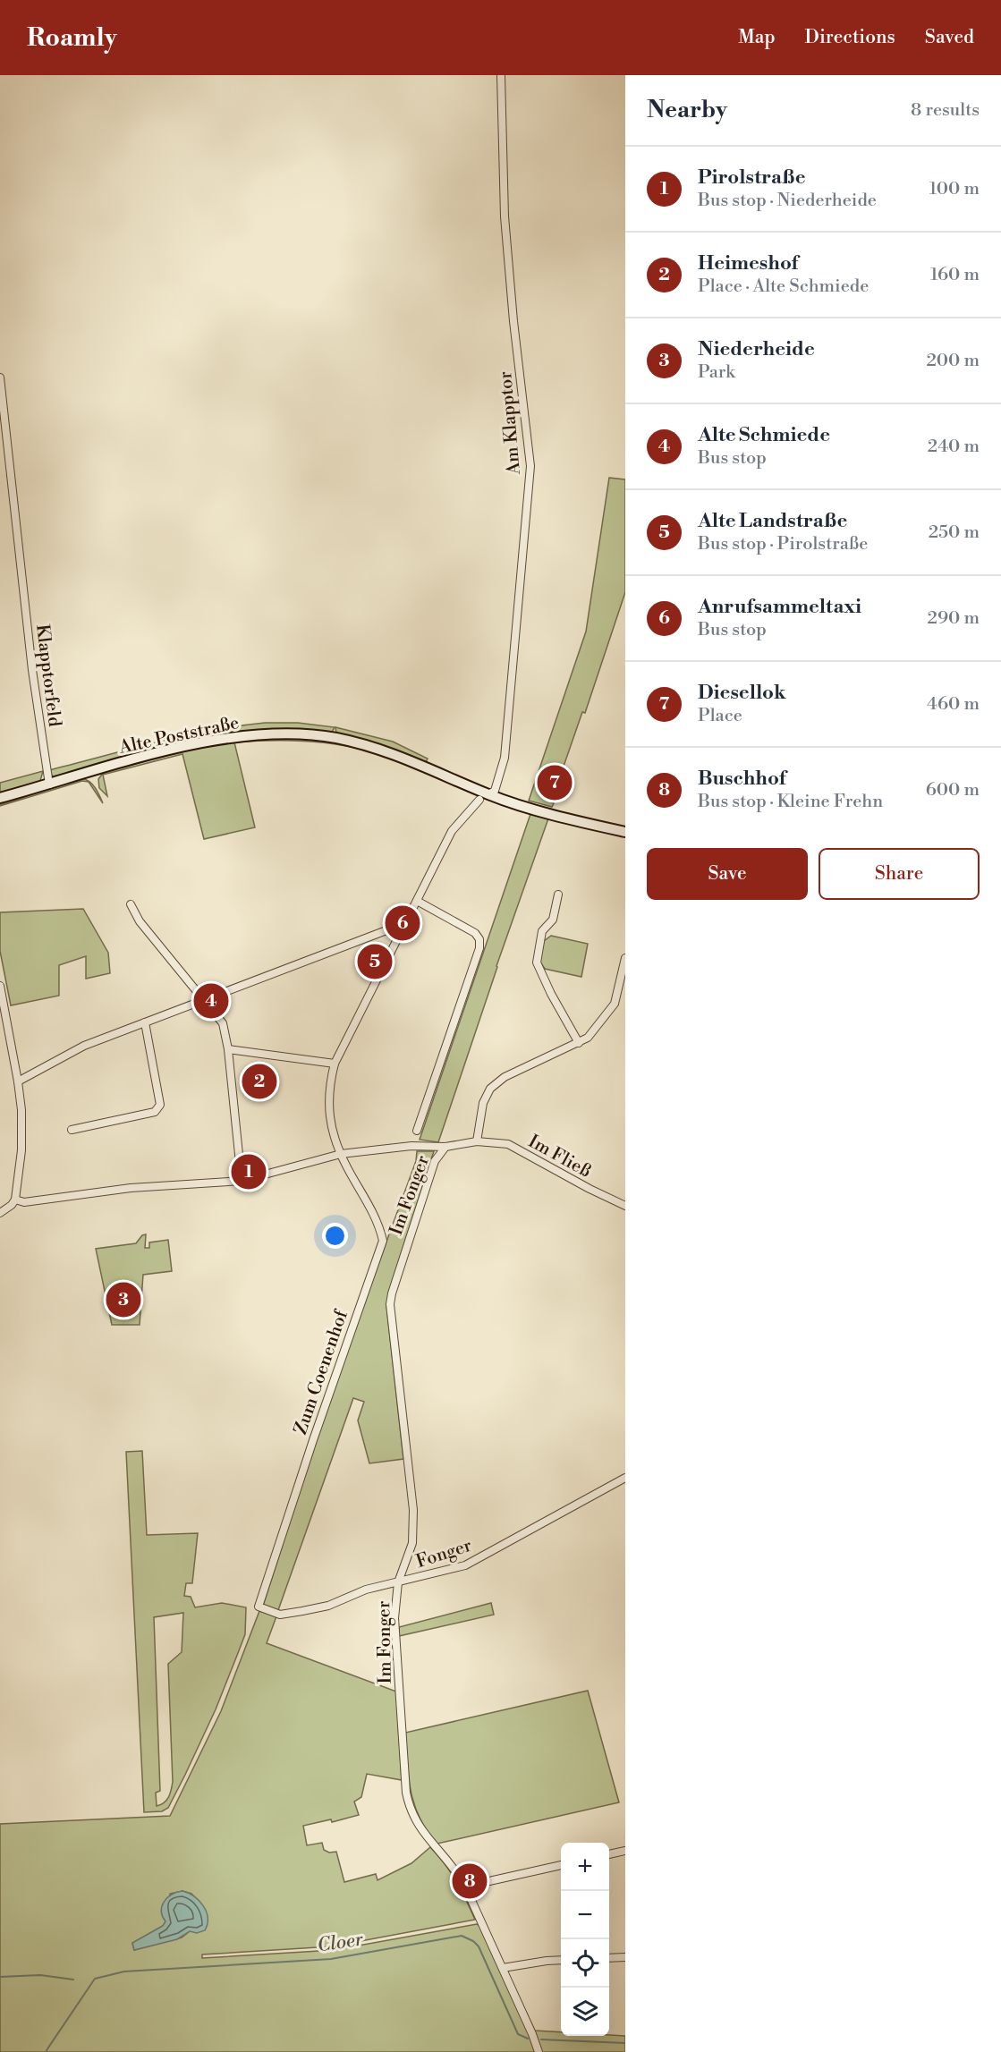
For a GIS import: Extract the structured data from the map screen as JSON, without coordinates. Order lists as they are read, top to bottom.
{
  "streets": {
    "street": [
      "Am Klapptor",
      "Klapptorfeld",
      "Alte Poststraße",
      "Im Fließ",
      "Im Fonger",
      "Zum Coenenhof",
      "Fonger"
    ]
  },
  "crossings": [
    ["Am Klapptor", "Alte Poststraße"],
    ["Klapptorfeld", "Alte Poststraße"],
    ["Im Fließ", "Im Fonger"],
    ["Im Fließ", "Zum Coenenhof"],
    ["Im Fonger", "Fonger"],
    ["Zum Coenenhof", "Fonger"]
  ],
  "water": ["Cloer"],
  "page": {
    "header": "Roamly",
    "nav": ["Map", "Directions", "Saved"],
    "heading": ["Nearby", "8 results"],
    "list": [
      {
        "mark": "1",
        "name": "Pirolstraße",
        "note": "Bus stop · Niederheide",
        "value": "100 m"
      },
      {
        "mark": "2",
        "name": "Heimeshof",
        "note": "Place · Alte Schmiede",
        "value": "160 m"
      },
      {
        "mark": "3",
        "name": "Niederheide",
        "note": "Park",
        "value": "200 m"
      },
      {
        "mark": "4",
        "name": "Alte Schmiede",
        "note": "Bus stop",
        "value": "240 m"
      },
      {
        "mark": "5",
        "name": "Alte Landstraße",
        "note": "Bus stop · Pirolstraße",
        "value": "250 m"
      },
      {
        "mark": "6",
        "name": "Anrufsammeltaxi",
        "note": "Bus stop",
        "value": "290 m"
      },
      {
        "mark": "7",
        "name": "Diesellok",
        "note": "Place",
        "value": "460 m"
      },
      {
        "mark": "8",
        "name": "Buschhof",
        "note": "Bus stop · Kleine Frehn",
        "value": "600 m"
      }
    ],
    "pins": [
      "7",
      "6",
      "5",
      "4",
      "2",
      "1",
      "3",
      "8"
    ],
    "buttons": ["Save", "Share"],
    "map_buttons": ["+", "−"]
  }
}
